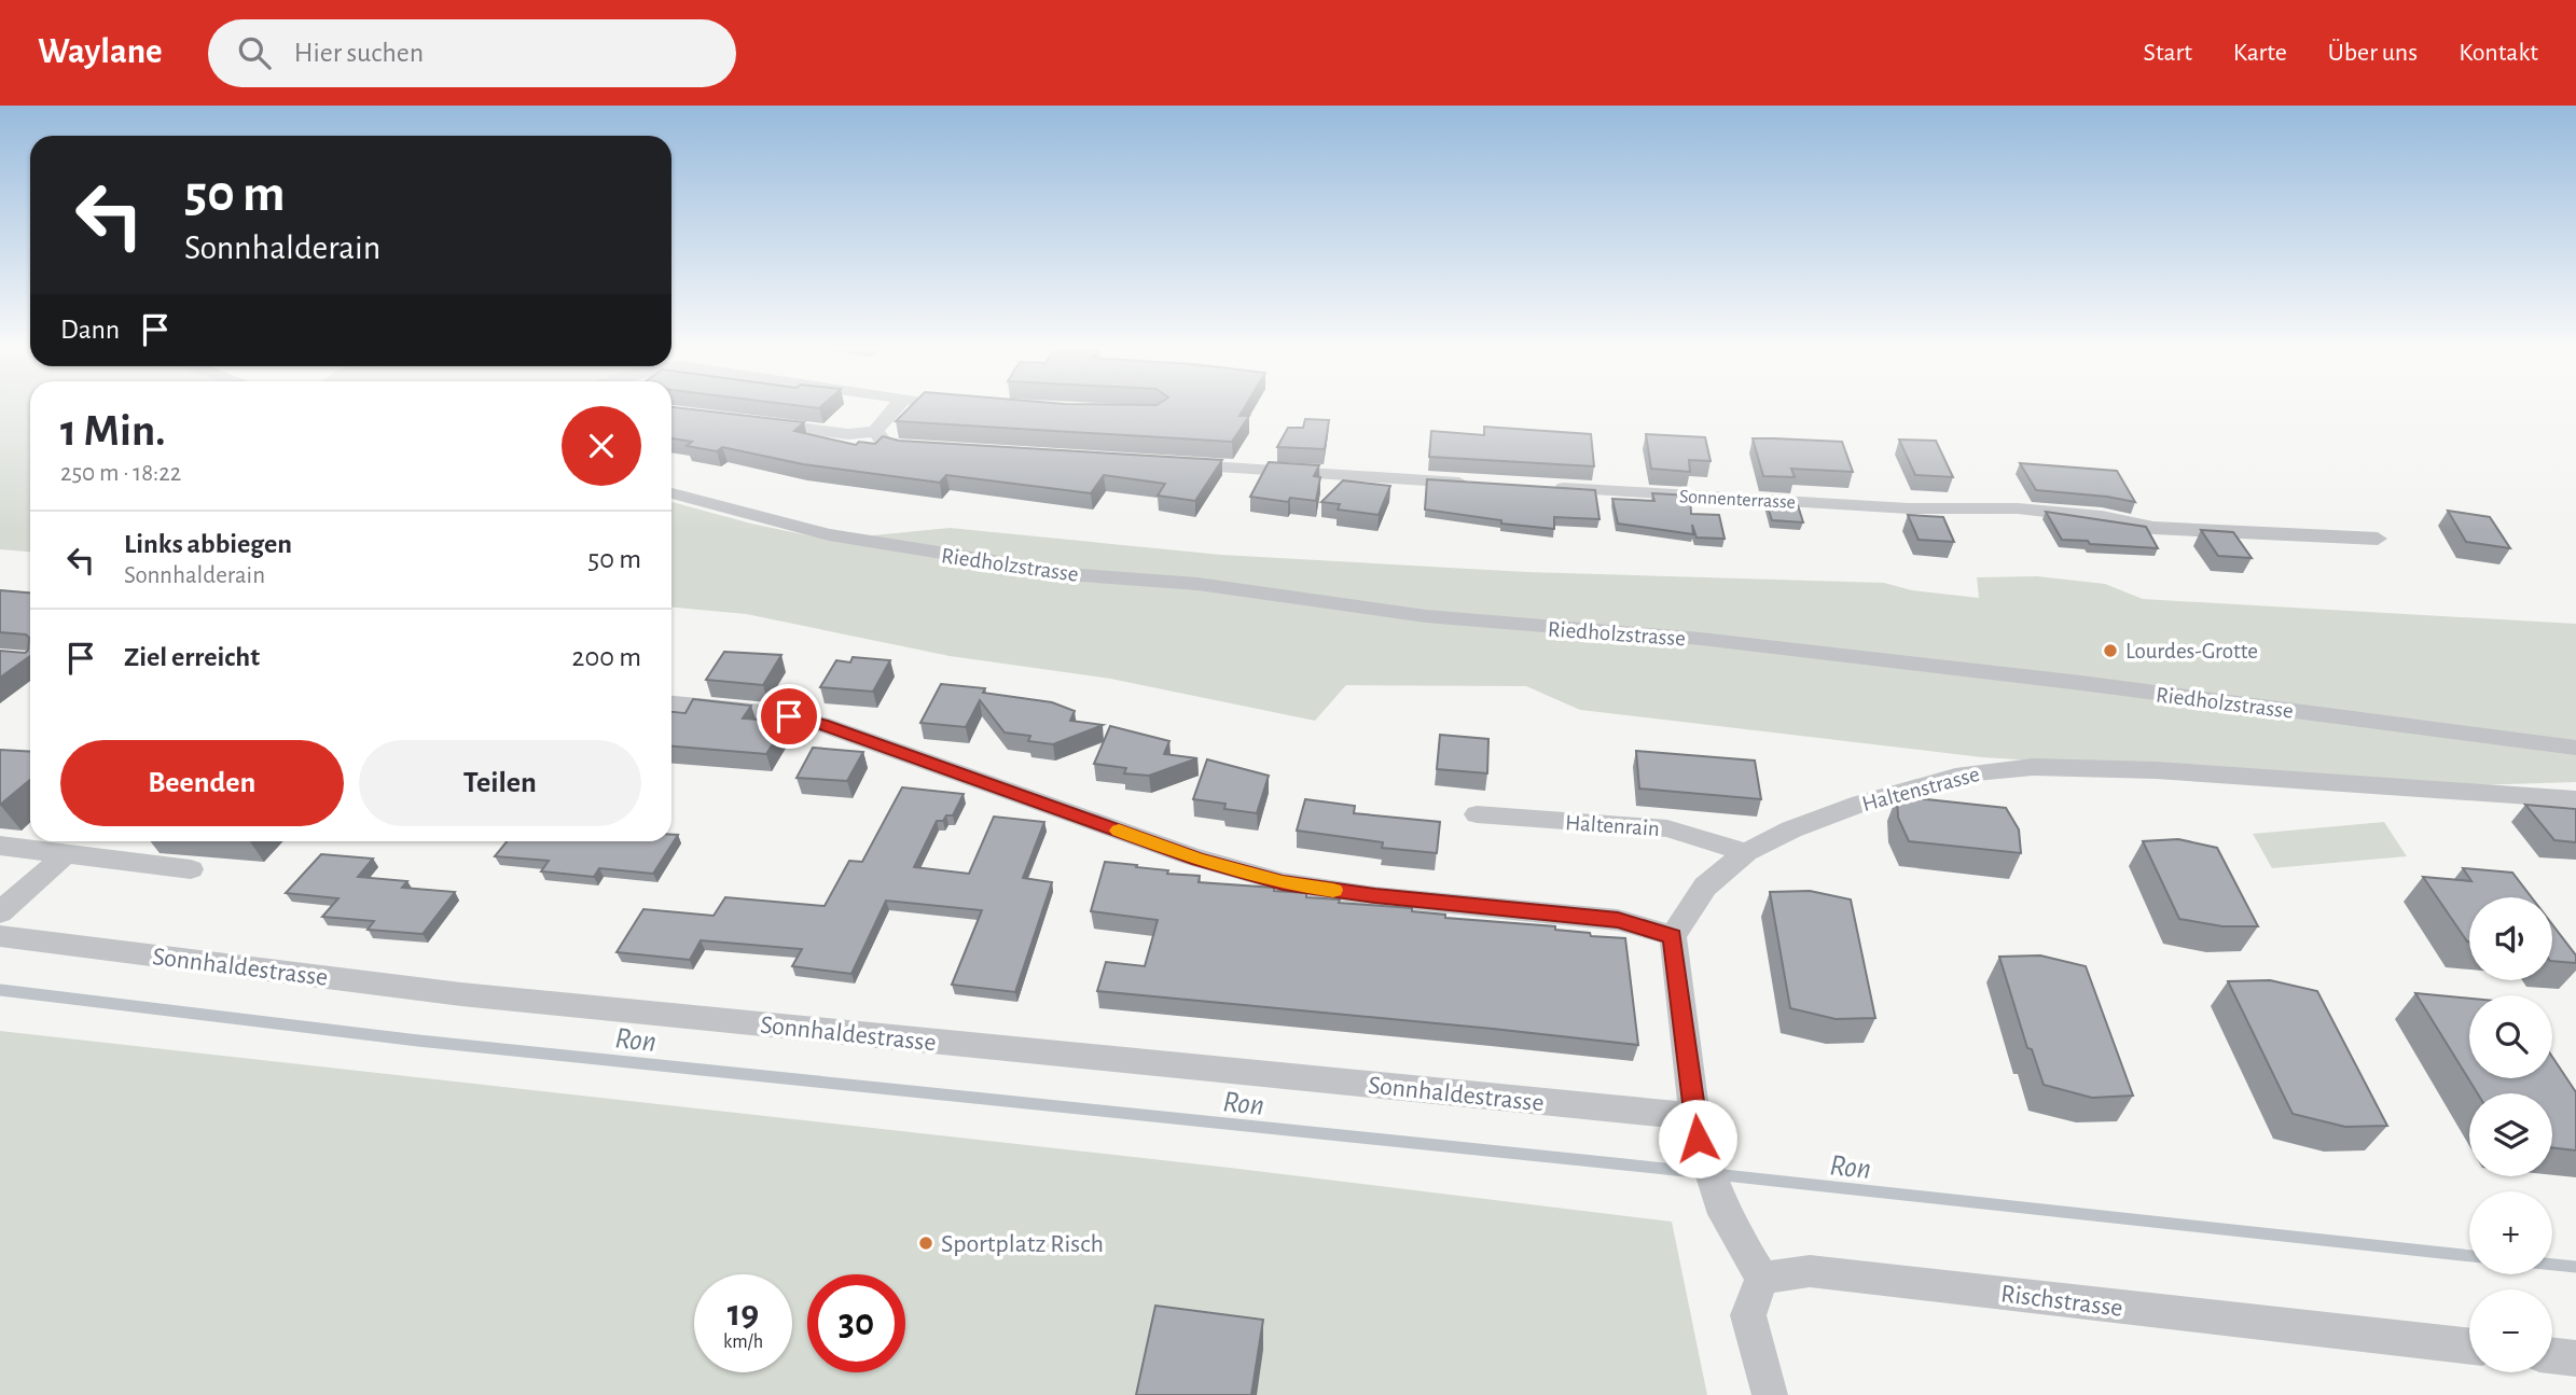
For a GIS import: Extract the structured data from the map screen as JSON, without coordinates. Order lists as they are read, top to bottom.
{
  "streets": {
    "street": [
      "Sonnenterrasse",
      "Riedholzstrasse",
      "Haltenstrasse",
      "Haltenrain",
      "Sonnhaldestrasse",
      "Rischstrasse"
    ]
  },
  "crossings": [
    ["Haltenstrasse", "Haltenrain"]
  ],
  "water": ["Ron"],
  "places": ["Lourdes-Grotte", "Sportplatz Risch"],
  "page": {
    "header": "Waylane",
    "search": "Hier suchen",
    "nav": [
      "Start",
      "Karte",
      "Über uns",
      "Kontakt"
    ],
    "turn": ["50 m", "Sonnhalderain"],
    "then": "Dann",
    "heading": ["1 Min.", "250 m · 18:22"],
    "list": [
      {
        "name": "Links abbiegen",
        "note": "Sonnhalderain",
        "value": "50 m"
      },
      {
        "name": "Ziel erreicht",
        "value": "200 m"
      }
    ],
    "buttons": ["Beenden", "Teilen"],
    "map_buttons": ["+", "−"],
    "speed": "19 km/h",
    "limit": "30"
  }
}
